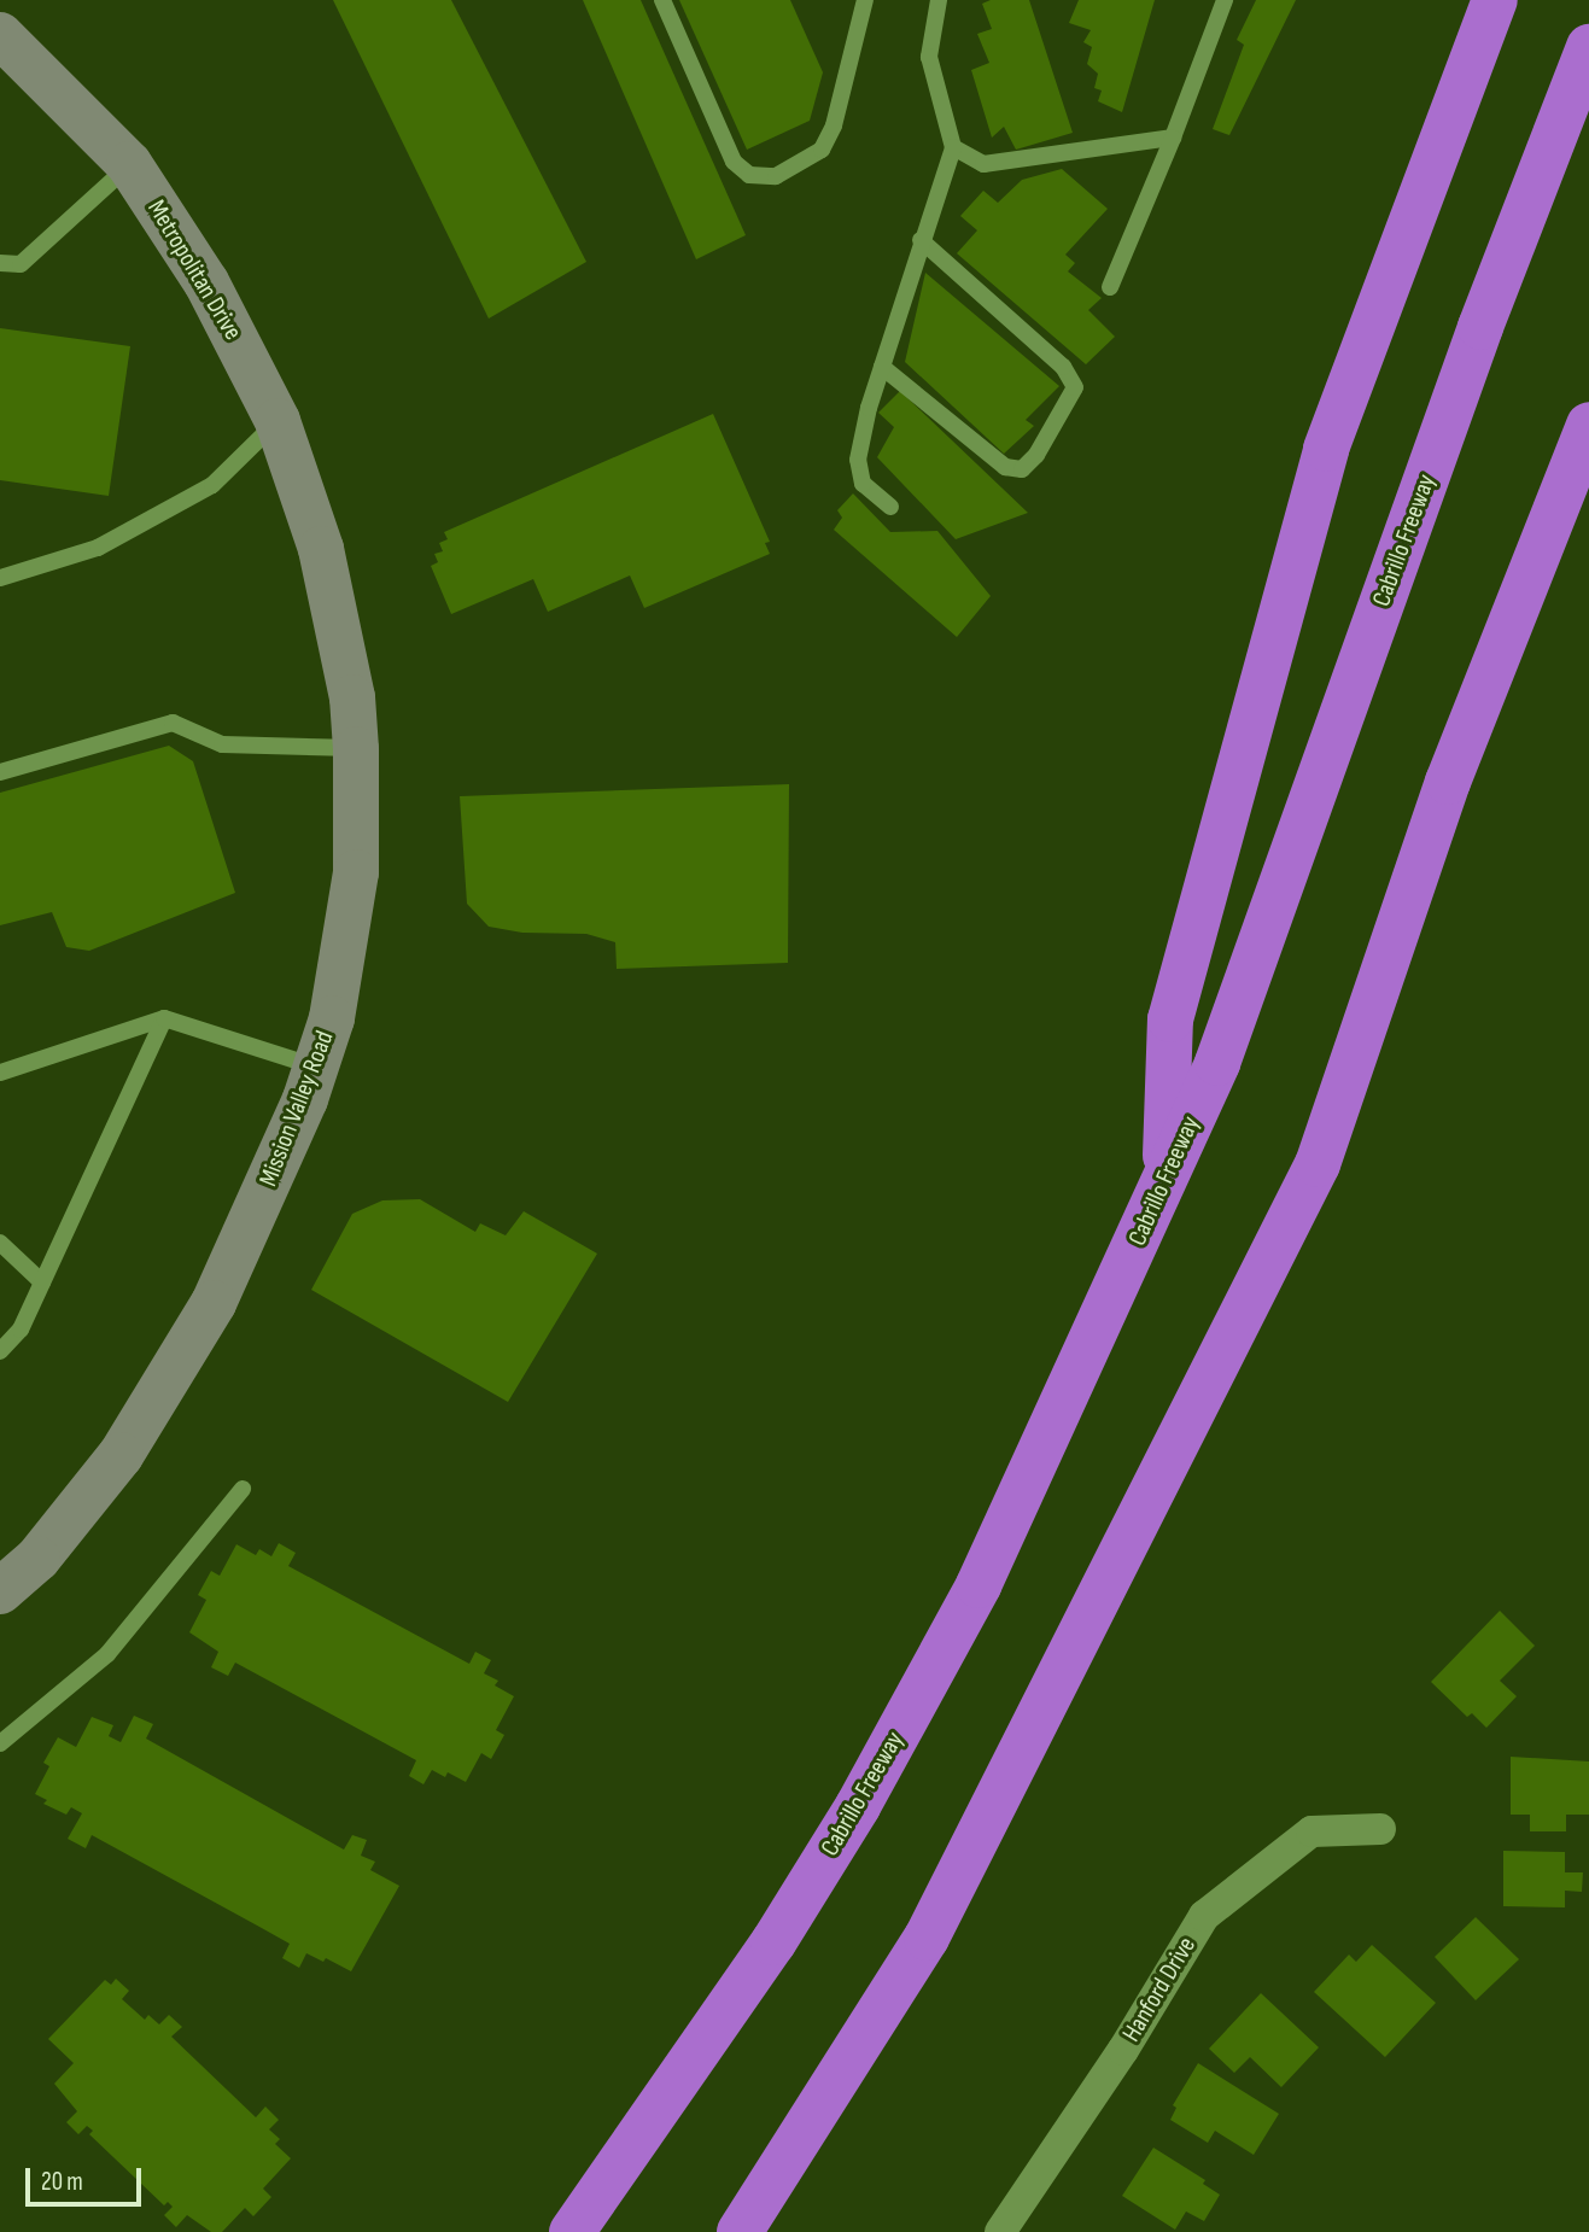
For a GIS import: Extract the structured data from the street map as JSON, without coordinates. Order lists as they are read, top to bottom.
{
  "streets": {
    "highway": ["Cabrillo Freeway"],
    "street": ["Metropolitan Drive", "Mission Valley Road", "Hanford Drive"]
  },
  "crossings": [
    ["Metropolitan Drive", "Mission Valley Road"]
  ],
  "scale_bar": "20 m"
}
